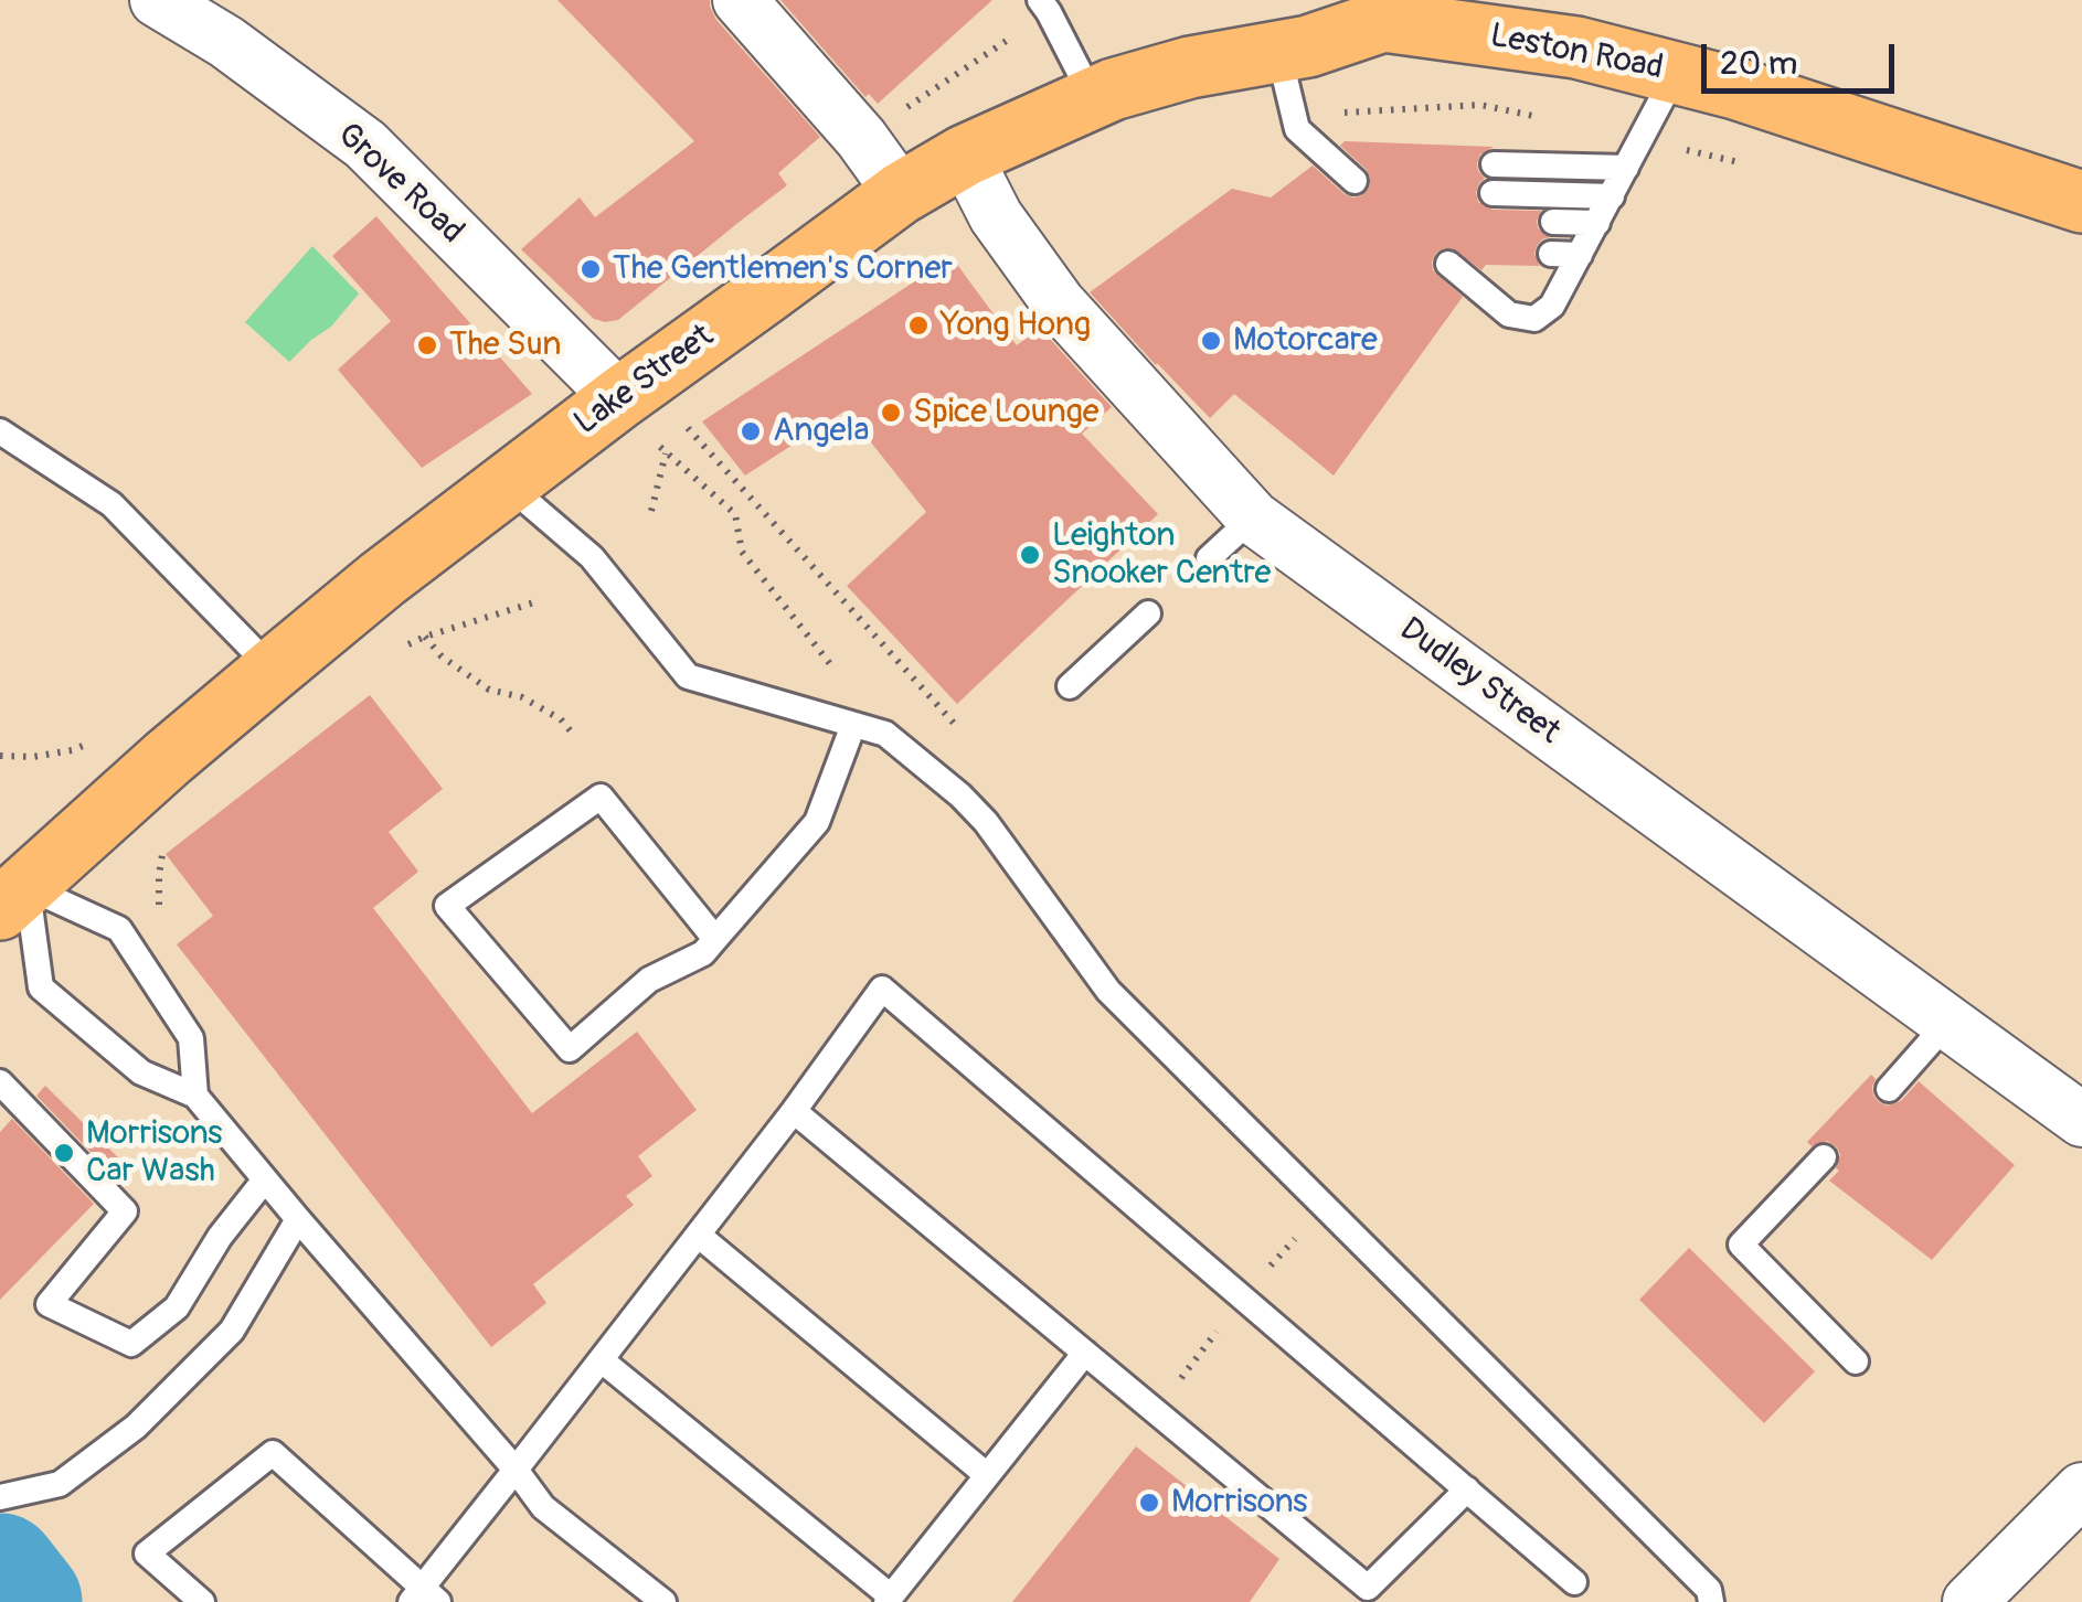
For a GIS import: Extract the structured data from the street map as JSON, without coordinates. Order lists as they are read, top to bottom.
{
  "streets": {
    "main road": ["Leston Road", "Lake Street"],
    "street": ["Grove Road", "Dudley Street"]
  },
  "crossings": [
    ["Leston Road", "Lake Street"],
    ["Grove Road", "Lake Street"],
    ["Lake Street", "Dudley Street"]
  ],
  "places": [
    "The Gentlemen's Corner",
    "Yong Hong",
    "Motorcare",
    "The Sun",
    "Spice Lounge",
    "Angela",
    "Leighton Snooker Centre",
    "Morrisons Car Wash",
    "Morrisons"
  ],
  "scale_bar": "20 m"
}
